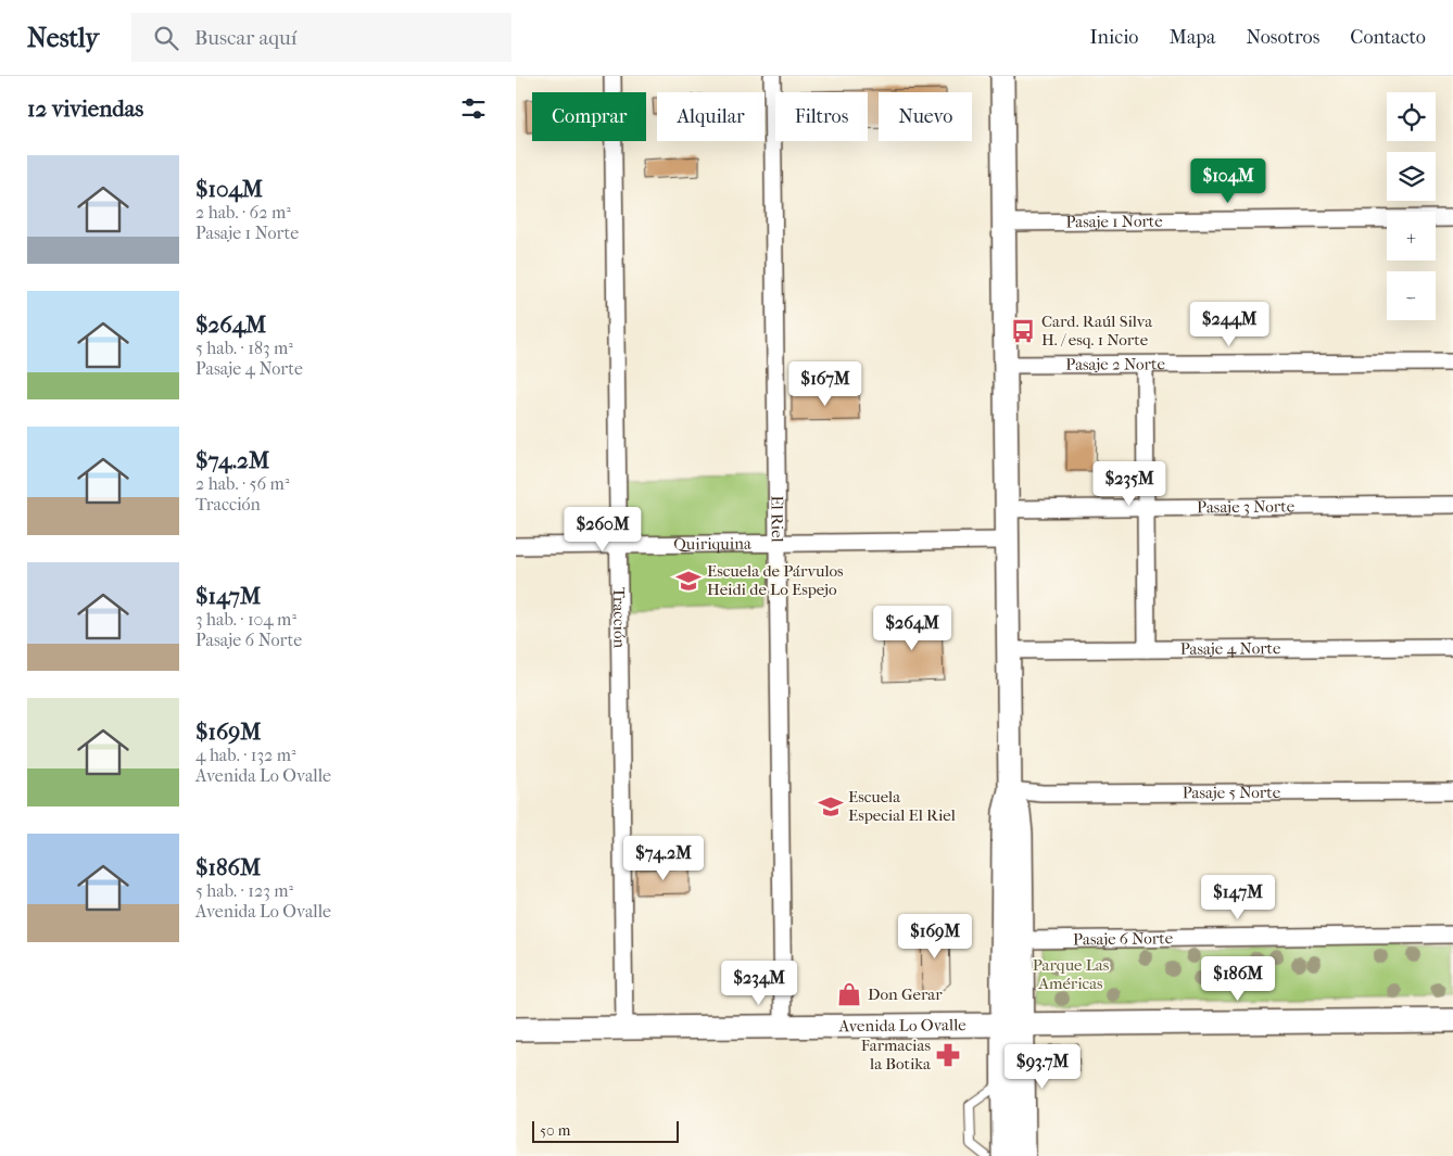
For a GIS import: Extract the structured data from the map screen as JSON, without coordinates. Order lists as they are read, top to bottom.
{
  "streets": {
    "street": [
      "Pasaje 1 Norte",
      "Pasaje 2 Norte",
      "Pasaje 3 Norte",
      "El Riel",
      "Quiriquina",
      "Tracción",
      "Pasaje 4 Norte",
      "Pasaje 5 Norte",
      "Pasaje 6 Norte",
      "Avenida Lo Ovalle"
    ]
  },
  "crossings": [
    ["El Riel", "Quiriquina"],
    ["El Riel", "Avenida Lo Ovalle"],
    ["Quiriquina", "Tracción"],
    ["Tracción", "Avenida Lo Ovalle"]
  ],
  "parks": ["Parque Las Américas"],
  "places": {
    "bus stop": ["Card. Raúl Silva H. / esq. 1 Norte"],
    "school or university": ["Escuela de Párvulos Heidi de Lo Espejo", "Escuela Especial El Riel"],
    "shop": ["Don Gerar"],
    "pharmacy": ["Farmacias la Botika"]
  },
  "scale_bar": "50 m",
  "page": {
    "header": "Nestly",
    "search": "Buscar aquí",
    "nav": [
      "Inicio",
      "Mapa",
      "Nosotros",
      "Contacto"
    ],
    "heading": "12 viviendas",
    "map_buttons": ["+", "−"],
    "chip": [
      "Comprar",
      "Alquilar",
      "Filtros",
      "Nuevo"
    ],
    "list": [
      {
        "name": "$104M",
        "note": "2 hab. · 62 m² · Pasaje 1 Norte"
      },
      {
        "name": "$264M",
        "note": "5 hab. · 183 m² · Pasaje 4 Norte"
      },
      {
        "name": "$74.2M",
        "note": "2 hab. · 56 m² · Tracción"
      },
      {
        "name": "$147M",
        "note": "3 hab. · 104 m² · Pasaje 6 Norte"
      },
      {
        "name": "$169M",
        "note": "4 hab. · 132 m² · Avenida Lo Ovalle"
      },
      {
        "name": "$186M",
        "note": "5 hab. · 123 m² · Avenida Lo Ovalle"
      }
    ],
    "price": [
      "$104M",
      "$244M",
      "$167M",
      "$235M",
      "$260M",
      "$264M",
      "$74.2M",
      "$147M",
      "$169M",
      "$186M",
      "$234M",
      "$93.7M"
    ],
    "scale": "50 m"
  }
}
